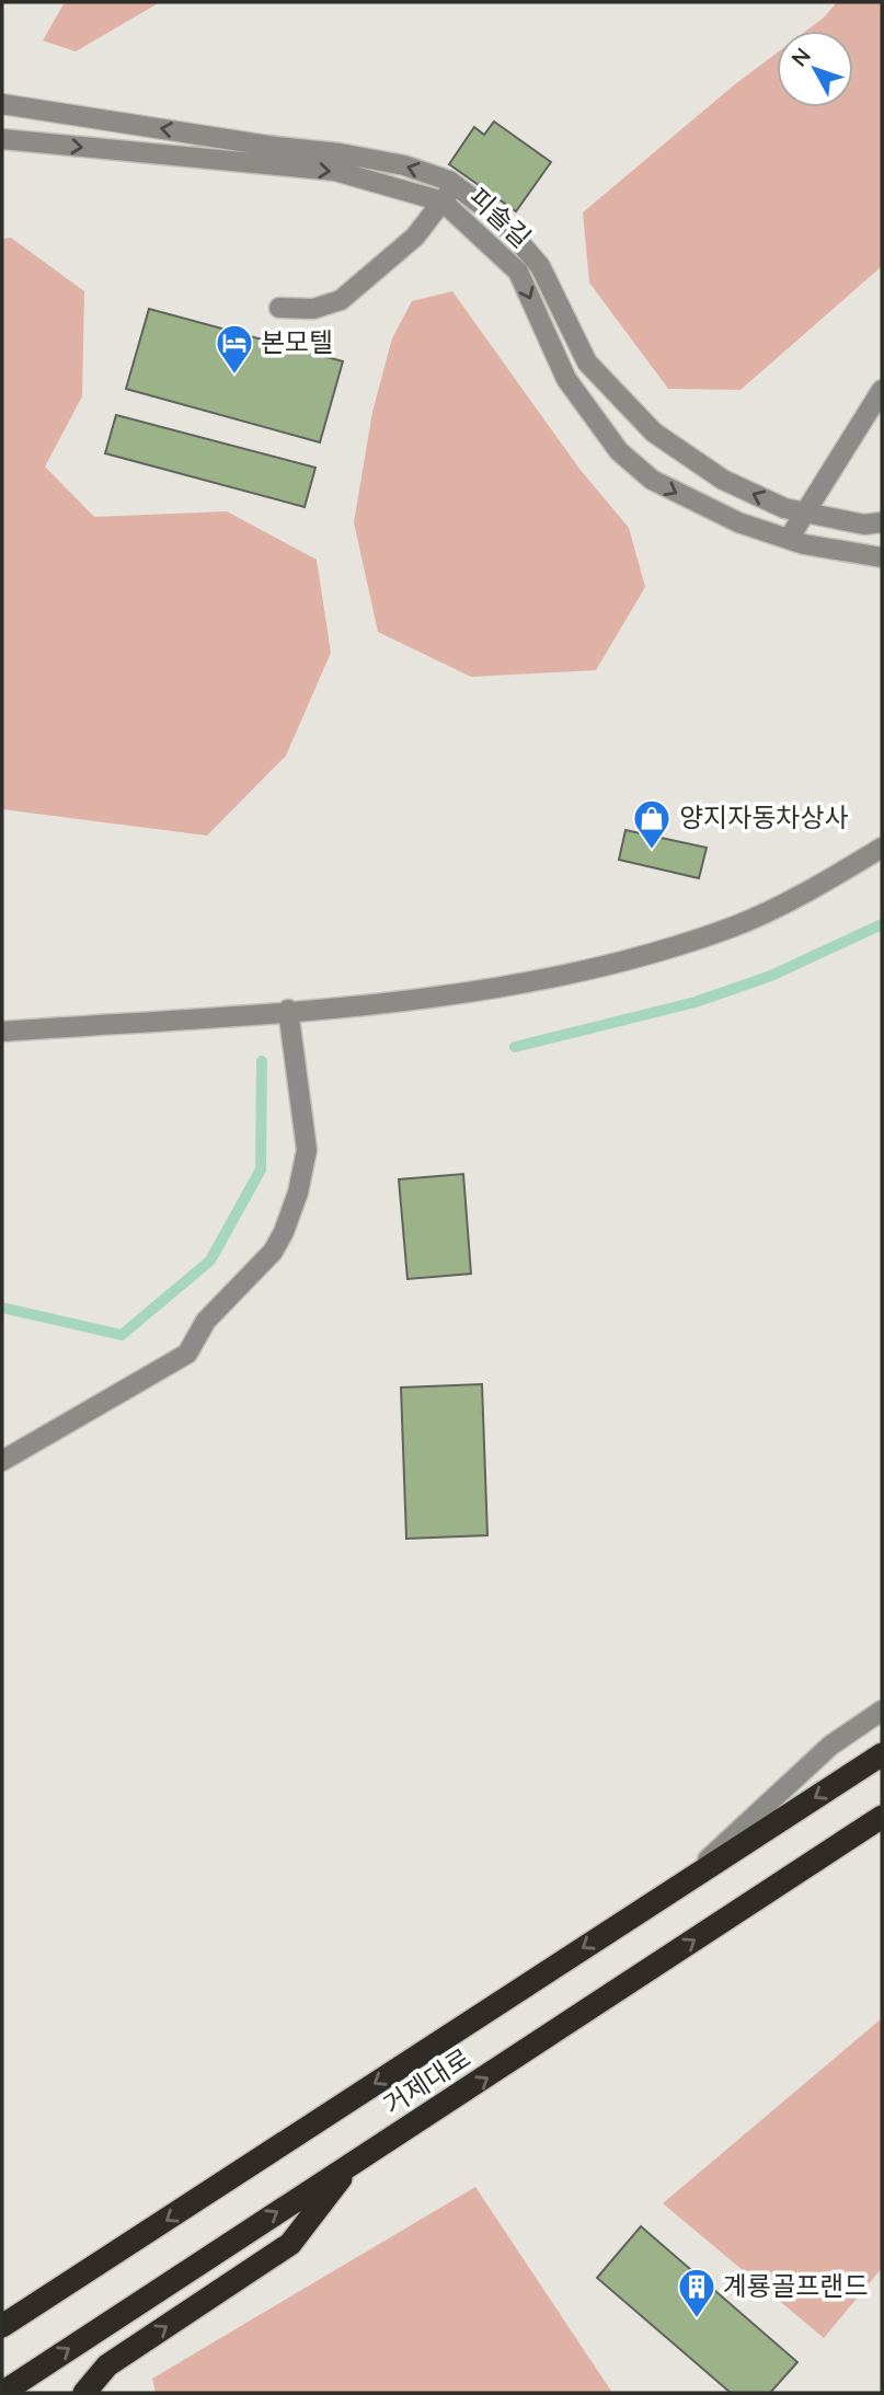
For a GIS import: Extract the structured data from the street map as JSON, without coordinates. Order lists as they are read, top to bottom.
{
  "streets": {
    "highway": ["거제대로"],
    "street": ["피솔길"]
  },
  "places": {
    "hotel": ["본모텔"],
    "shop": ["양지자동차상사"],
    "building": ["계룡골프랜드"]
  },
  "north": "top left"
}
